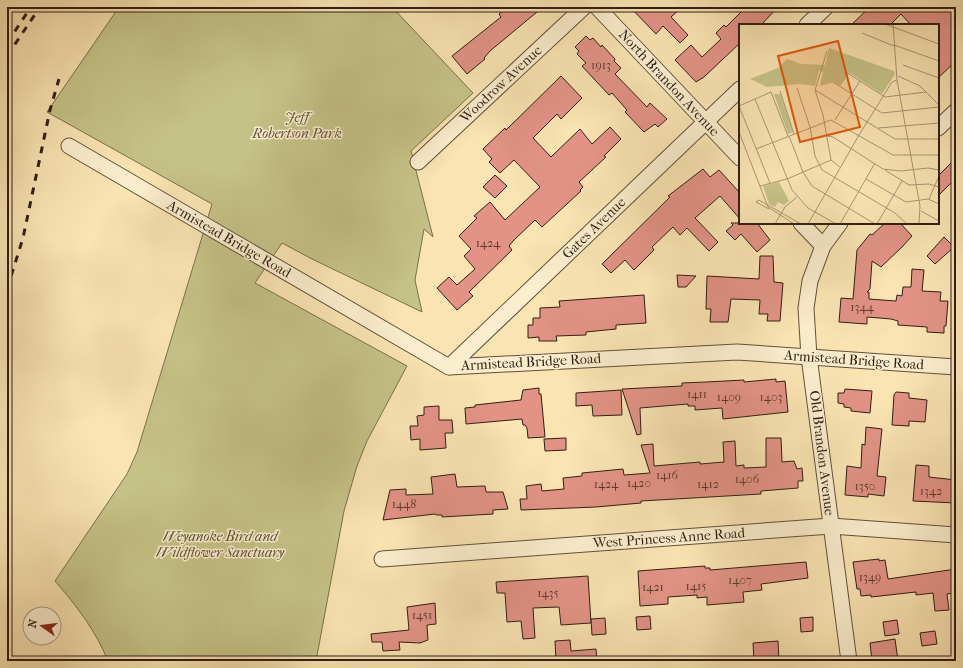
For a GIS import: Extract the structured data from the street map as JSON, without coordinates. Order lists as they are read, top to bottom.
{
  "streets": {
    "street": [
      "North Brandon Avenue",
      "Woodrow Avenue",
      "Gates Avenue",
      "Armistead Bridge Road",
      "Old Brandon Avenue",
      "West Princess Anne Road"
    ]
  },
  "crossings": [
    ["North Brandon Avenue", "Gates Avenue"],
    ["Gates Avenue", "Armistead Bridge Road"],
    ["Armistead Bridge Road", "Old Brandon Avenue"],
    ["Old Brandon Avenue", "West Princess Anne Road"]
  ],
  "parks": ["Jeff Robertson Park", "Weyanoke Bird and Wildflower Sanctuary"],
  "house_numbers": [
    "1913",
    "1424",
    "1344",
    "1411",
    "1409",
    "1403",
    "1416",
    "1406",
    "1420",
    "1424",
    "1412",
    "1350",
    "1342",
    "1448",
    "1349",
    "1407",
    "1415",
    "1421",
    "1435",
    "1451"
  ],
  "north": "left"
}
